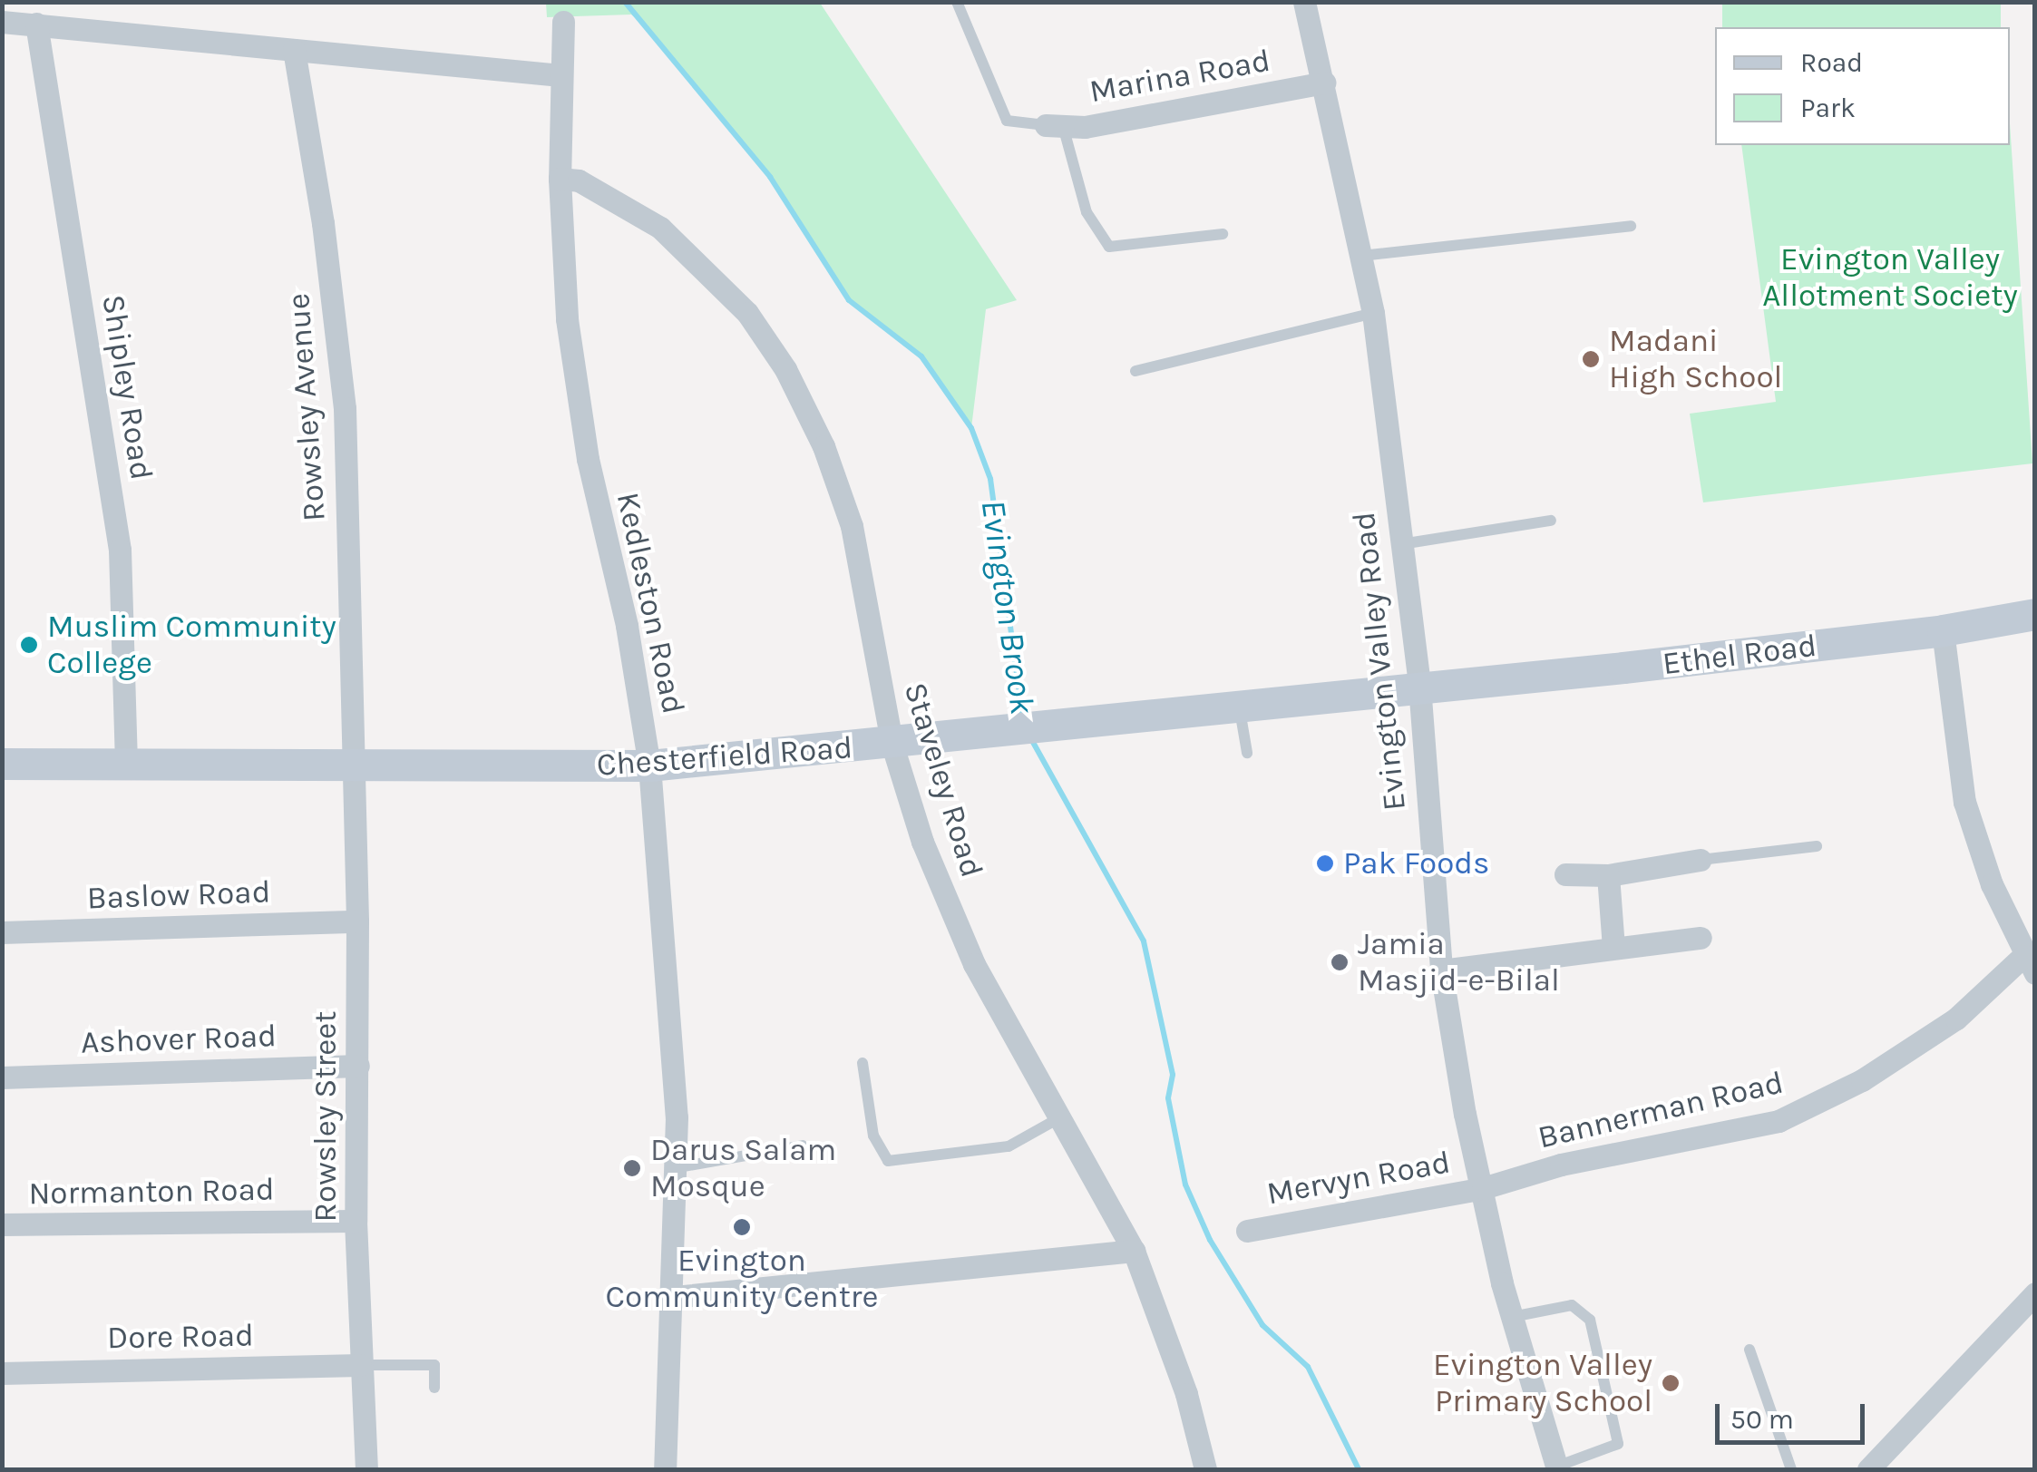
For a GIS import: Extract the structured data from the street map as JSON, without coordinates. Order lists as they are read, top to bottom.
{
  "streets": {
    "street": [
      "Marina Road",
      "Shipley Road",
      "Rowsley Avenue",
      "Kedleston Road",
      "Ethel Road",
      "Evington Valley Road",
      "Chesterfield Road",
      "Staveley Road",
      "Baslow Road",
      "Ashover Road",
      "Bannerman Road",
      "Rowsley Street",
      "Mervyn Road",
      "Normanton Road",
      "Dore Road"
    ]
  },
  "crossings": [
    ["Marina Road", "Evington Valley Road"],
    ["Shipley Road", "Chesterfield Road"],
    ["Rowsley Avenue", "Chesterfield Road"],
    ["Rowsley Avenue", "Rowsley Street"],
    ["Kedleston Road", "Chesterfield Road"],
    ["Kedleston Road", "Staveley Road"],
    ["Ethel Road", "Evington Valley Road"],
    ["Ethel Road", "Chesterfield Road"],
    ["Evington Valley Road", "Chesterfield Road"],
    ["Evington Valley Road", "Bannerman Road"],
    ["Evington Valley Road", "Mervyn Road"],
    ["Chesterfield Road", "Staveley Road"],
    ["Chesterfield Road", "Rowsley Street"],
    ["Baslow Road", "Rowsley Street"],
    ["Ashover Road", "Rowsley Street"],
    ["Bannerman Road", "Mervyn Road"],
    ["Rowsley Street", "Normanton Road"],
    ["Rowsley Street", "Dore Road"]
  ],
  "water": ["Evington Brook"],
  "parks": ["Evington Valley Allotment Society"],
  "places": [
    "Madani High School",
    "Muslim Community College",
    "Pak Foods",
    "Jamia Masjid-e-Bilal",
    "Darus Salam Mosque",
    "Evington Community Centre",
    "Evington Valley Primary School"
  ],
  "legend": ["Road", "Park"],
  "scale_bar": "50 m"
}
